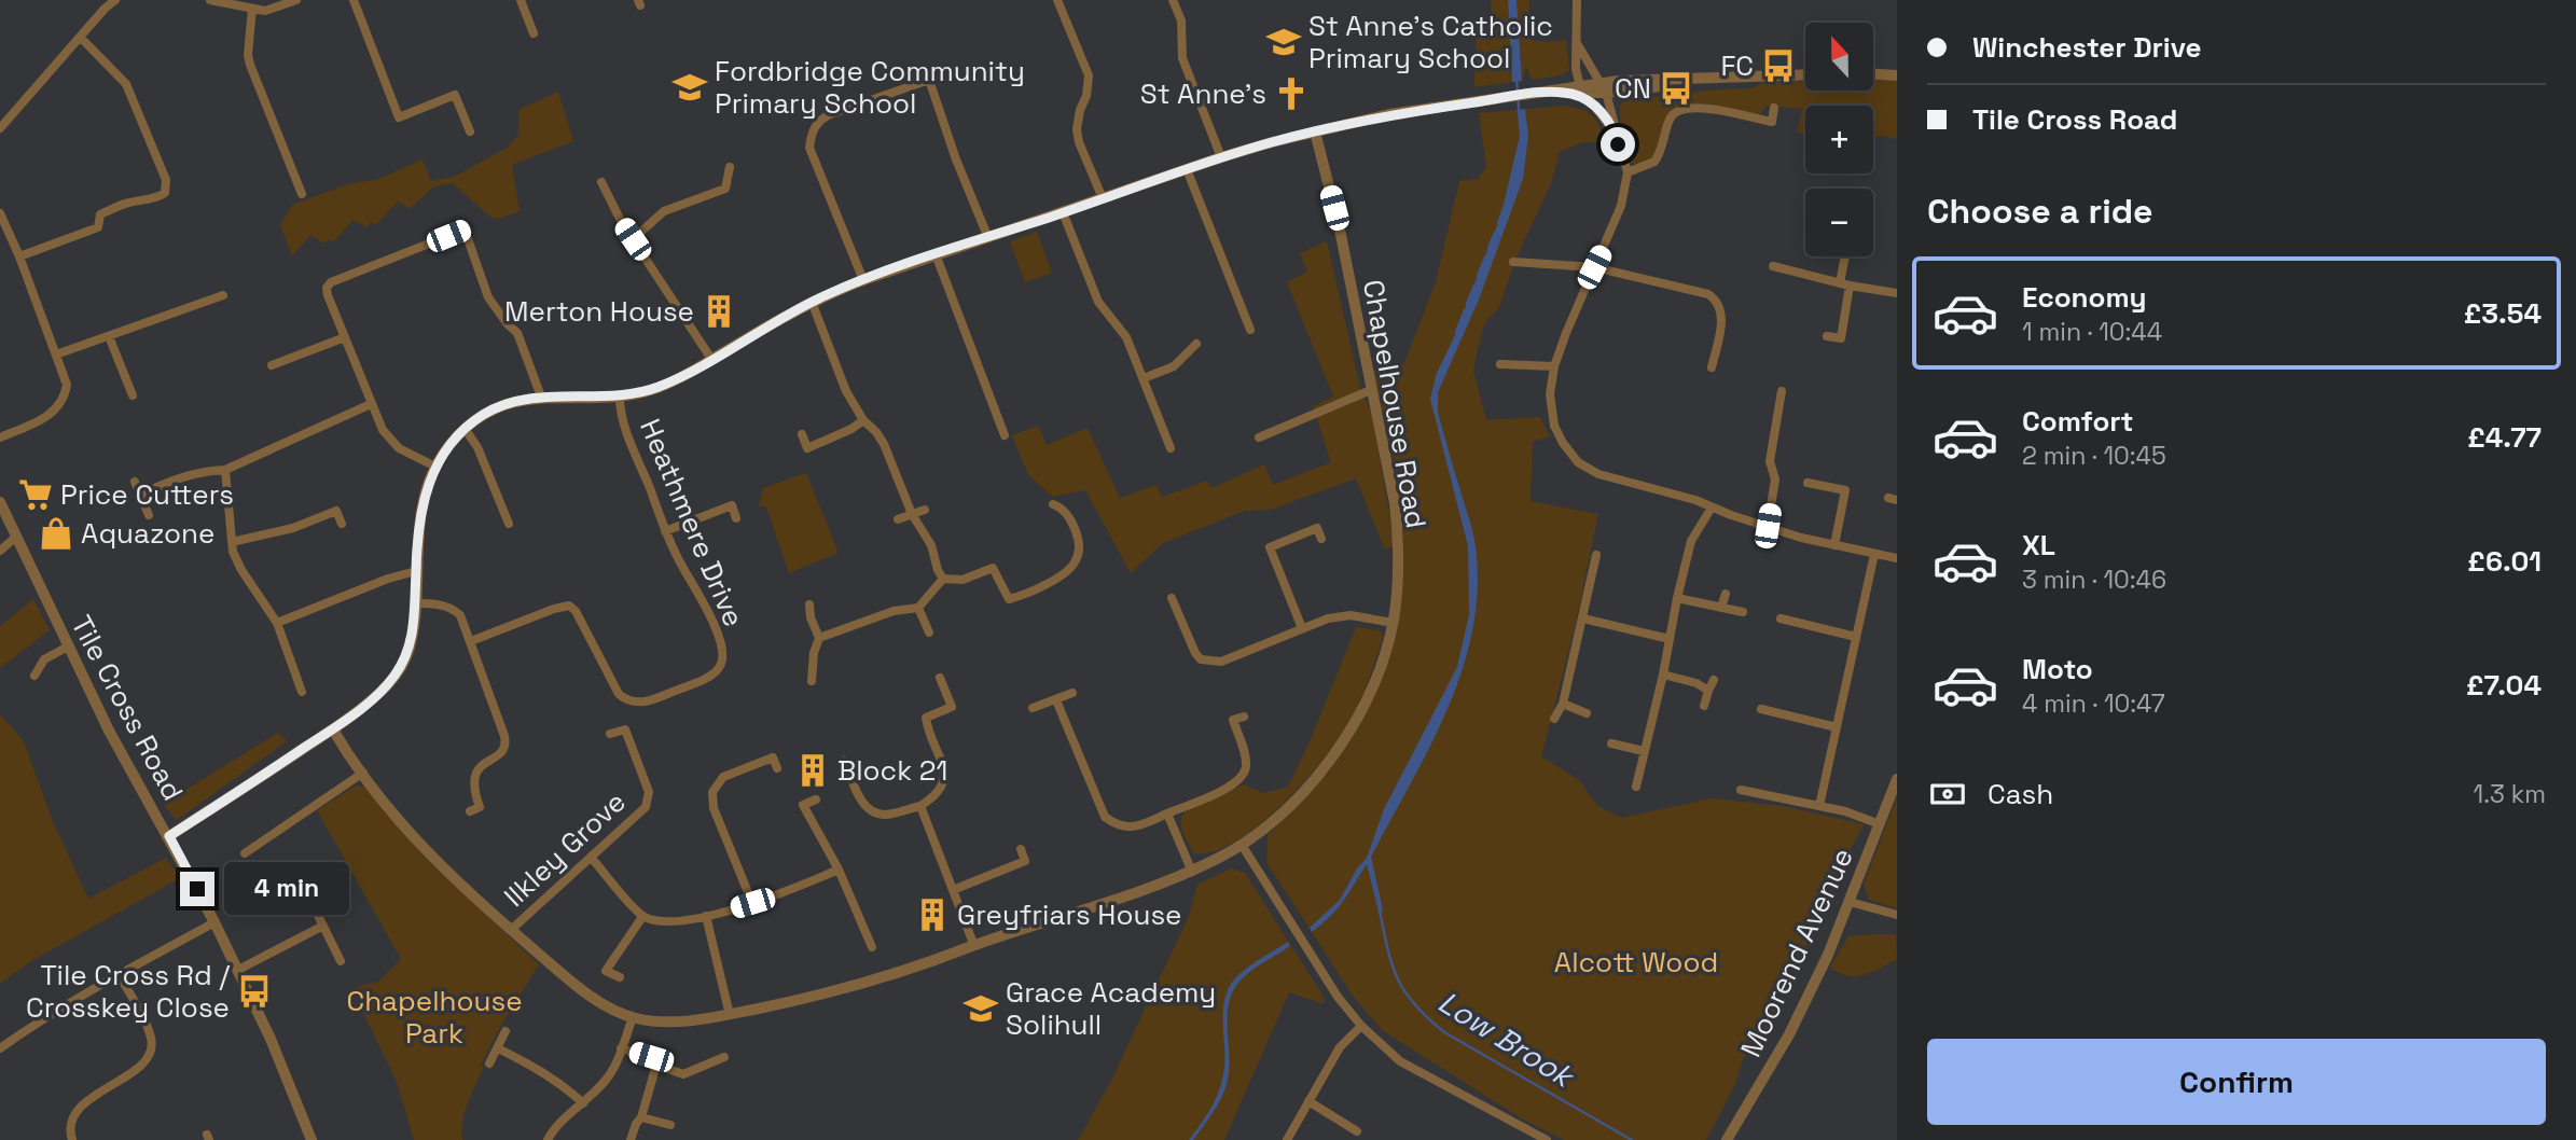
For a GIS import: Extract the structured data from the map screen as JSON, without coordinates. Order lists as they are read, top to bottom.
{
  "streets": {
    "street": [
      "Chapelhouse Road",
      "Heathmere Drive",
      "Tile Cross Road",
      "Ilkley Grove",
      "Moorend Avenue"
    ]
  },
  "crossings": [
    ["Chapelhouse Road", "Ilkley Grove"]
  ],
  "water": ["Low Brook"],
  "parks": ["Alcott Wood", "Chapelhouse Park"],
  "places": {
    "school or university": ["St Anne's Catholic Primary School", "Fordbridge Community Primary School", "Grace Academy Solihull"],
    "bus stop": ["FC", "CN", "Tile Cross Rd / Crosskey Close"],
    "church": ["St Anne's"],
    "building": ["Merton House", "Block 21", "Greyfriars House"],
    "supermarket": ["Price Cutters"],
    "shop": ["Aquazone"]
  },
  "north": "top",
  "page": {
    "banner": ["Winchester Drive", "Tile Cross Road"],
    "map_buttons": ["+", "−"],
    "heading": "Choose a ride",
    "list": [
      {
        "name": "Economy",
        "note": "1 min · 10:44",
        "value": "£3.54"
      },
      {
        "name": "Comfort",
        "note": "2 min · 10:45",
        "value": "£4.77"
      },
      {
        "name": "XL",
        "note": "3 min · 10:46",
        "value": "£6.01"
      },
      {
        "name": "Moto",
        "note": "4 min · 10:47",
        "value": "£7.04"
      }
    ],
    "pay": ["Cash", "1.3 km"],
    "bubble": "4 min",
    "buttons": "Confirm"
  }
}
